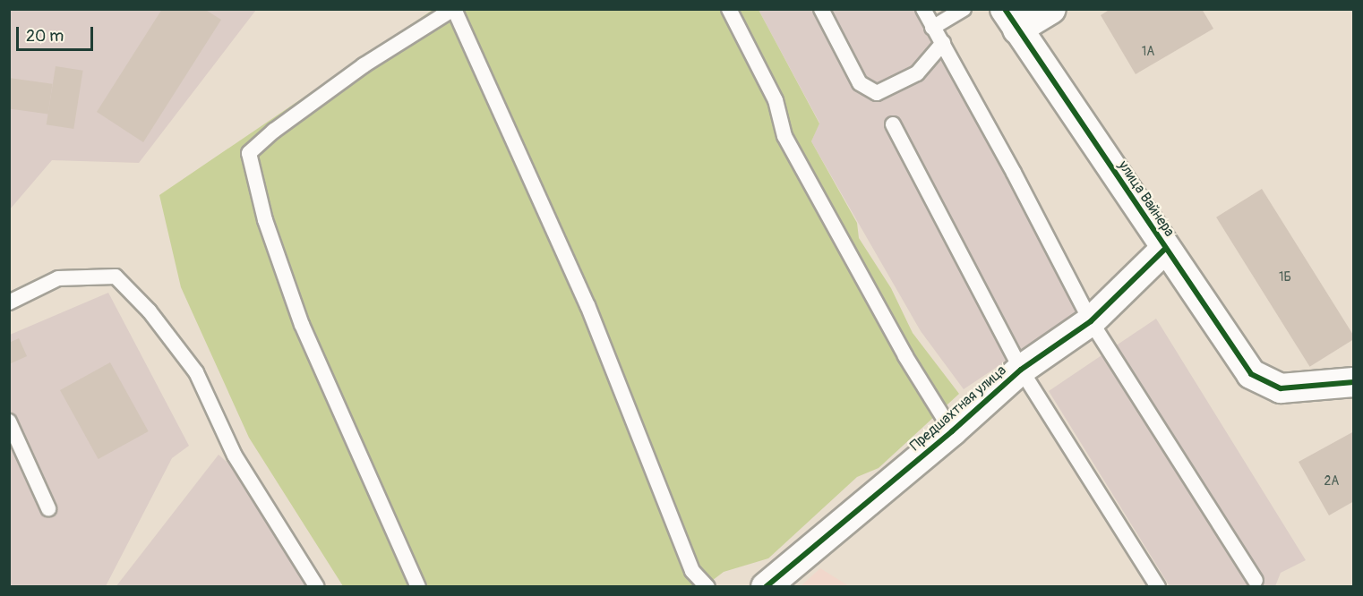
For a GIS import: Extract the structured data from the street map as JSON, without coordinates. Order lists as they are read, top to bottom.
{
  "streets": {
    "street": ["улица Вайнера", "Предшахтная улица"]
  },
  "crossings": [
    ["улица Вайнера", "Предшахтная улица"]
  ],
  "house_numbers": ["1А", "1Б", "2А"],
  "scale_bar": "20 m"
}
